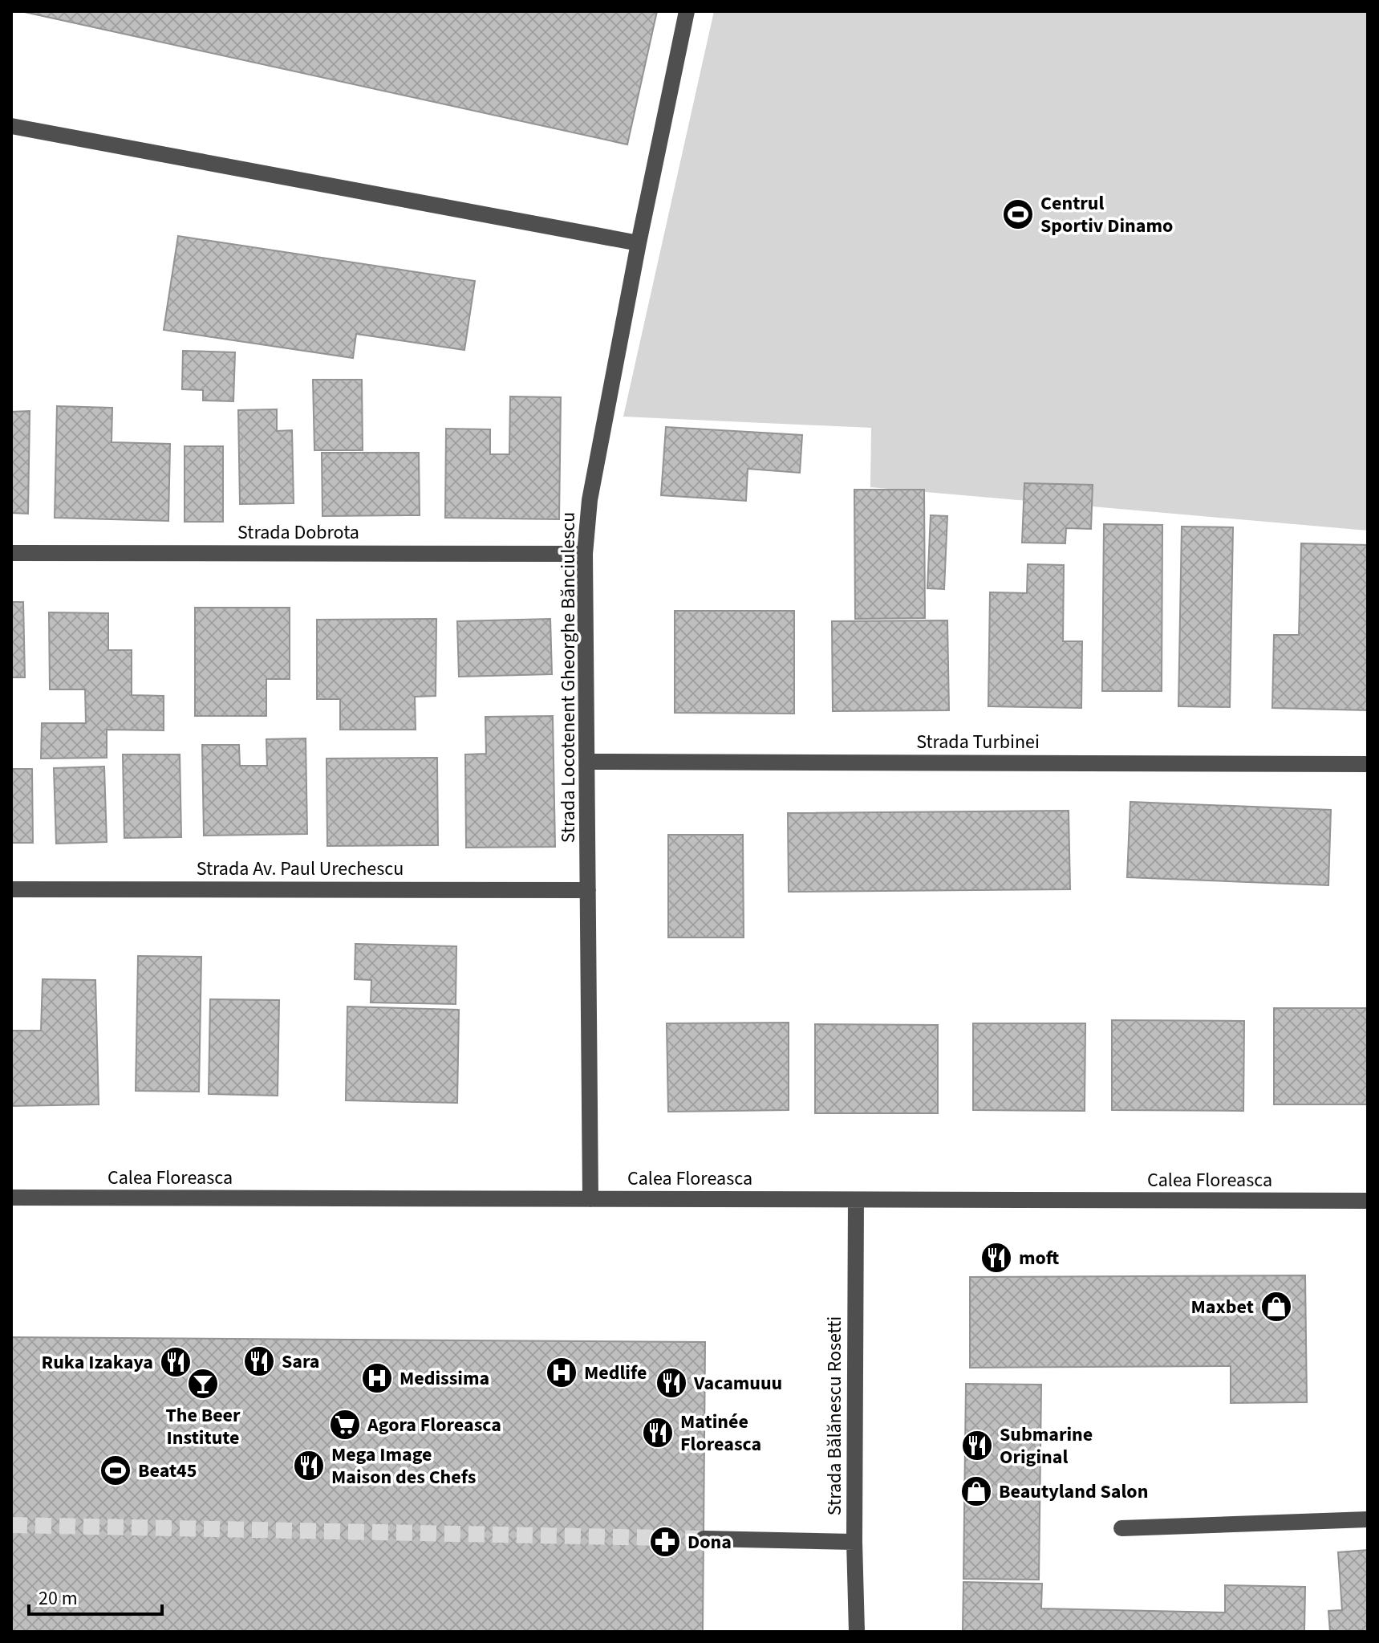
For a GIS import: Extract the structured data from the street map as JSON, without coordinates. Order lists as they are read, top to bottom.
{
  "streets": {
    "street": [
      "Strada Dobrota",
      "Strada Locotenent Gheorghe Bănciulescu",
      "Strada Turbinei",
      "Strada Av. Paul Urechescu",
      "Calea Floreasca",
      "Strada Bălănescu Rosetti"
    ]
  },
  "crossings": [
    ["Strada Dobrota", "Strada Locotenent Gheorghe Bănciulescu"],
    ["Strada Locotenent Gheorghe Bănciulescu", "Strada Turbinei"],
    ["Strada Locotenent Gheorghe Bănciulescu", "Strada Av. Paul Urechescu"],
    ["Strada Locotenent Gheorghe Bănciulescu", "Calea Floreasca"],
    ["Calea Floreasca", "Strada Bălănescu Rosetti"]
  ],
  "places": {
    "sports": ["Centrul Sportiv Dinamo", "Beat45"],
    "restaurant": [
      "moft",
      "Sara",
      "Ruka Izakaya",
      "Vacamuuu",
      "Matinée Floreasca",
      "Submarine Original",
      "Mega Image Maison des Chefs"
    ],
    "shop": ["Maxbet", "Beautyland Salon"],
    "hospital": ["Medlife", "Medissima"],
    "bar": ["The Beer Institute"],
    "supermarket": ["Agora Floreasca"],
    "pharmacy": ["Dona"]
  },
  "scale_bar": "20 m"
}
